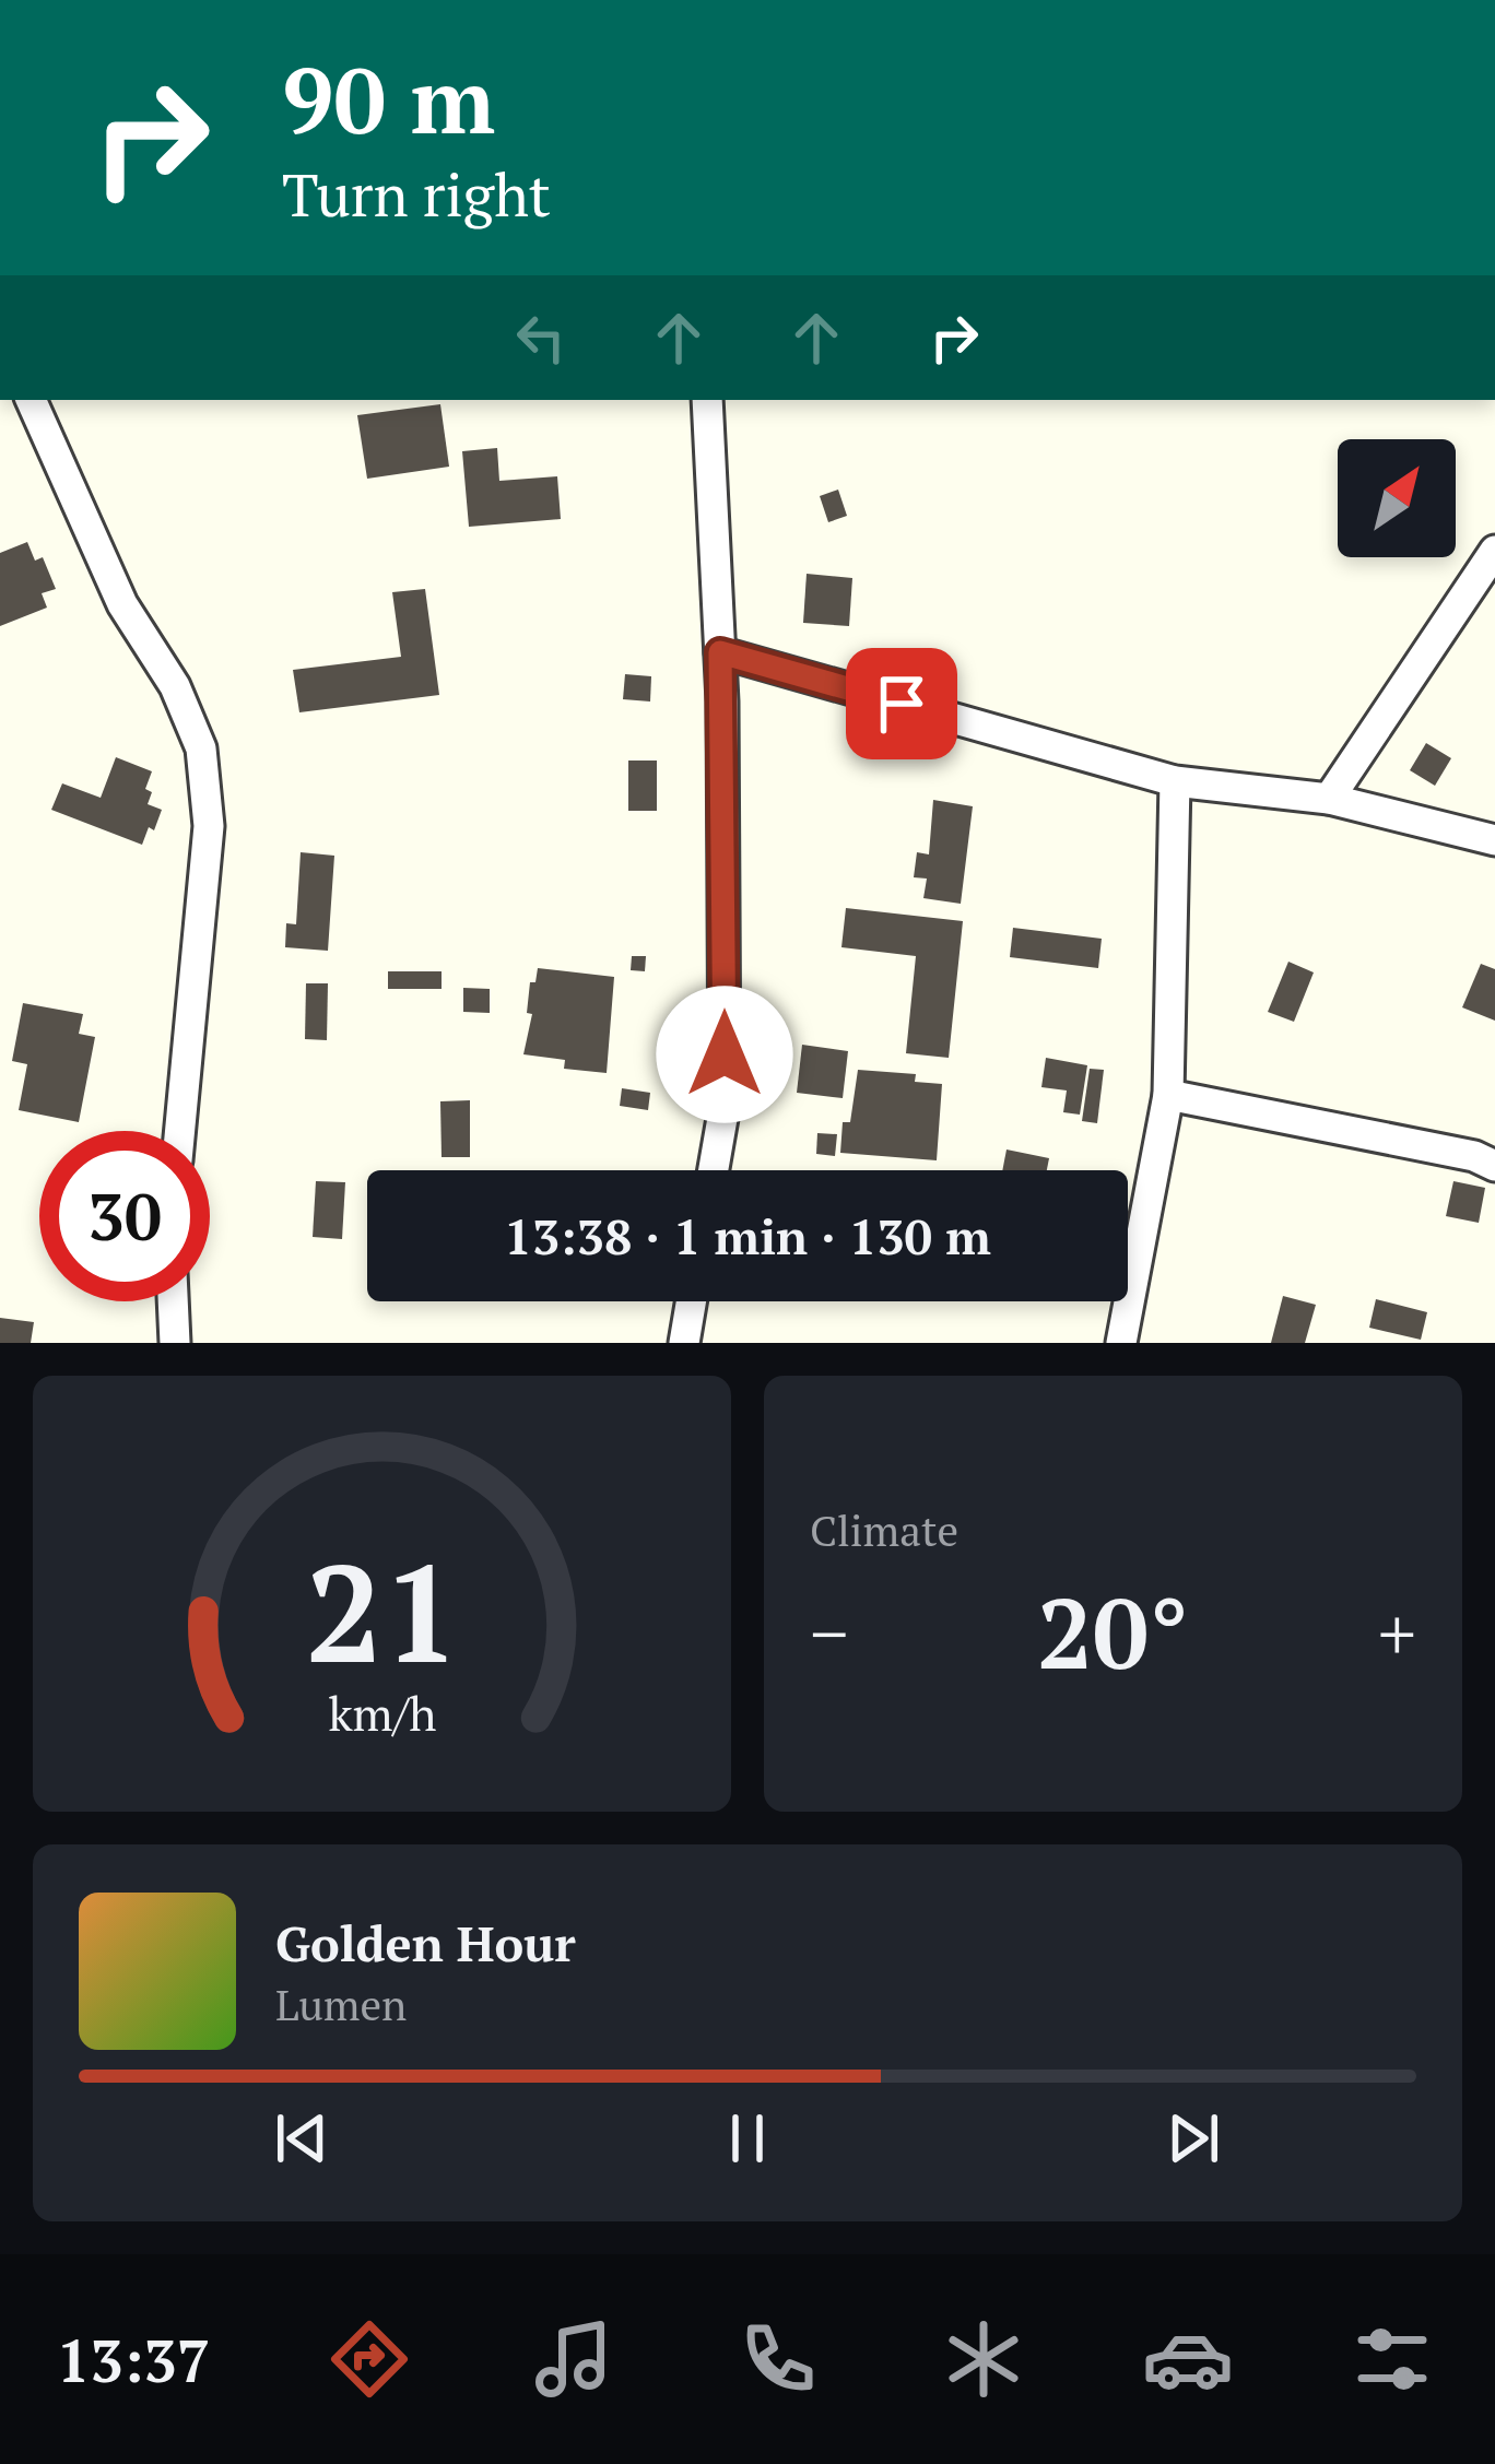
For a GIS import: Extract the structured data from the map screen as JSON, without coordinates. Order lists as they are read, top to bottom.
{
  "north": "top right",
  "page": {
    "turn": ["90 m", "Turn right"],
    "limit": "30",
    "trip": "13:38 · 1 min · 130 m",
    "tile": "Climate",
    "heat": ["−", "20°", "+"],
    "song": ["Golden Hour", "Lumen"],
    "tabs": "13:37",
    "gauge": ["21", "km/h"]
  }
}
